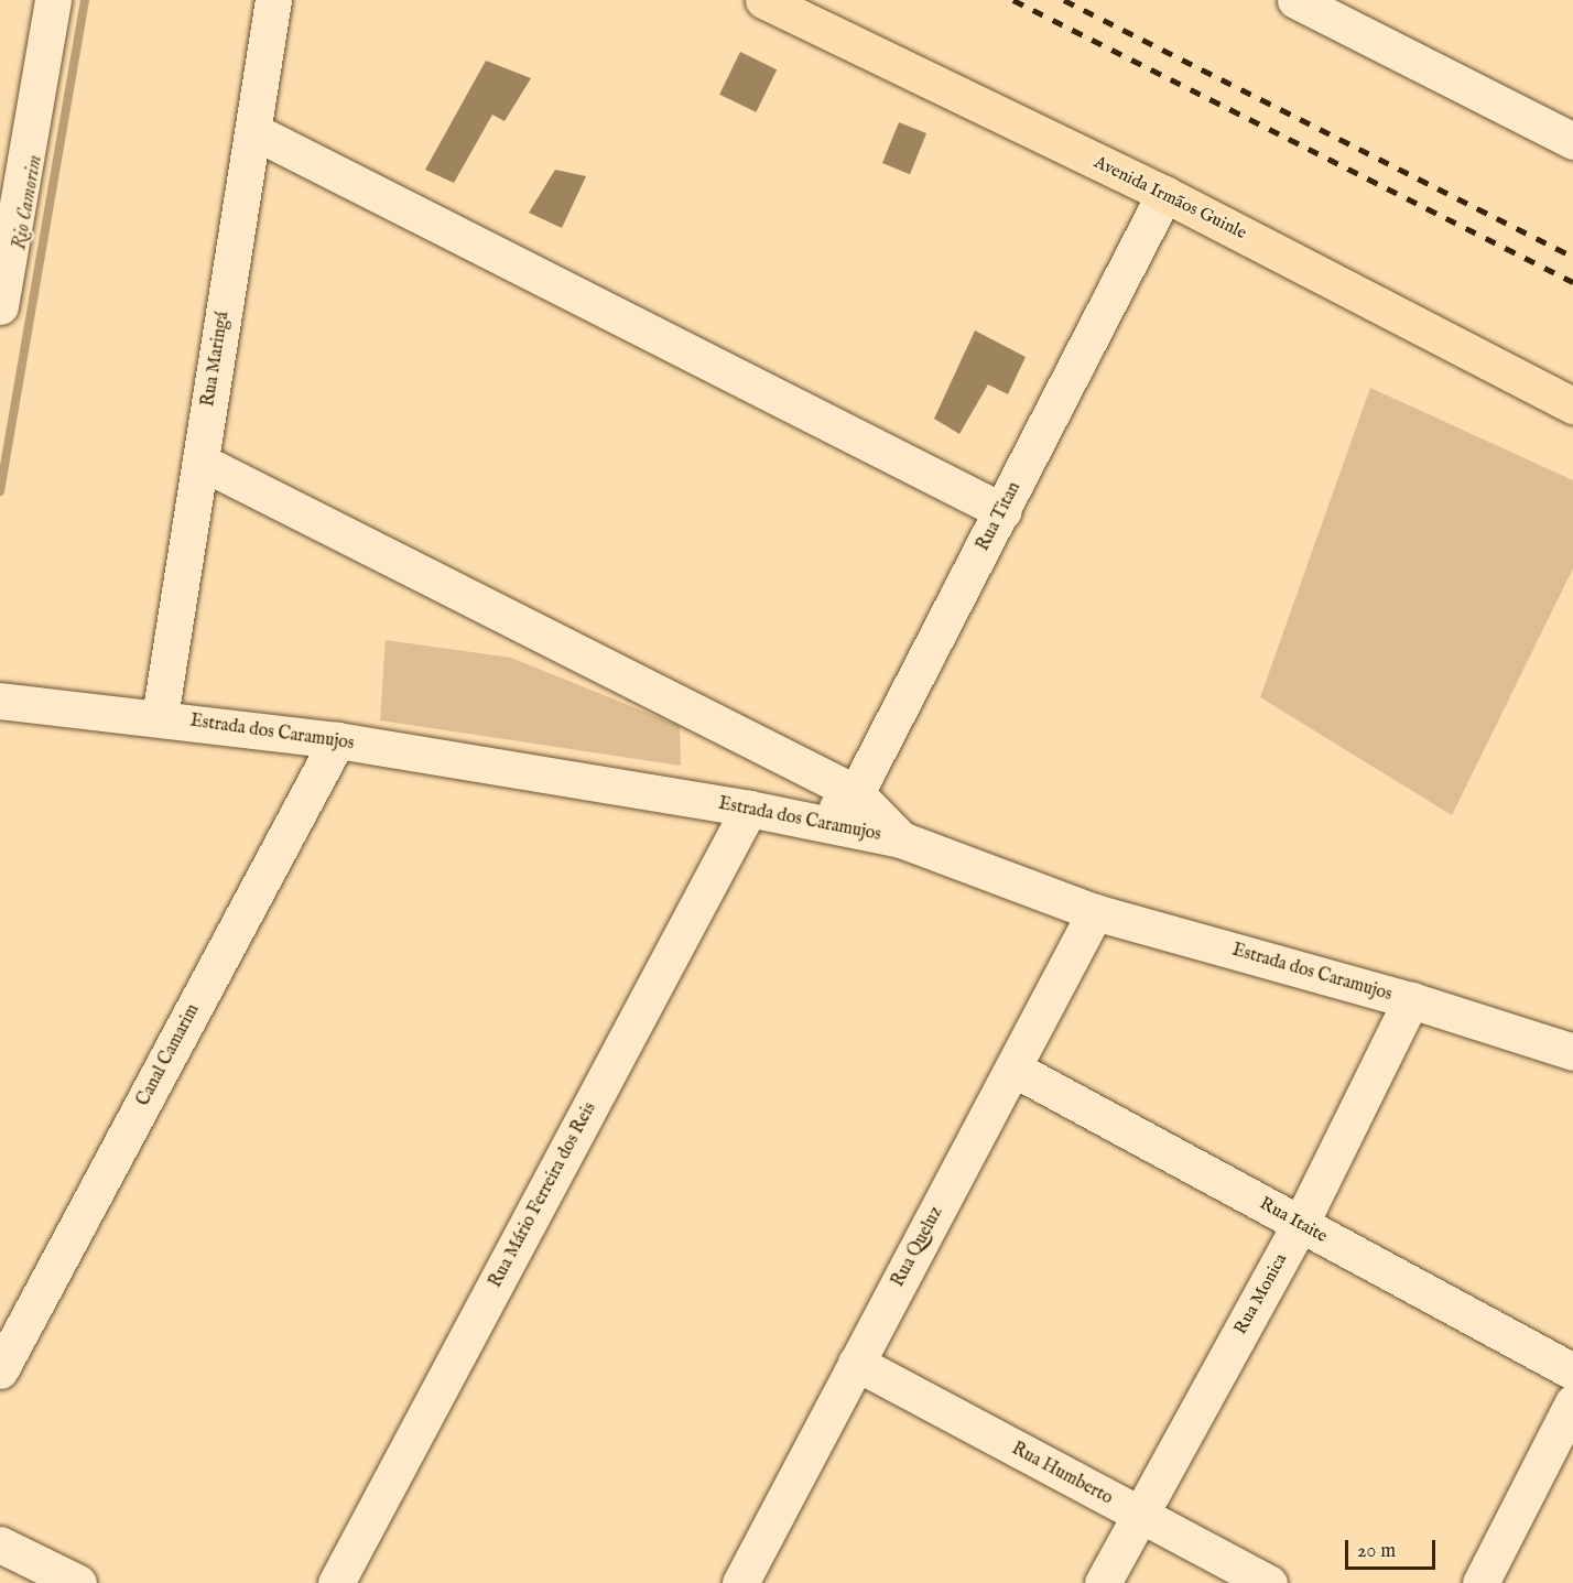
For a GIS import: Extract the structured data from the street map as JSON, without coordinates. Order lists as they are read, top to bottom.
{
  "streets": {
    "main road": ["Avenida Irmãos Guinle"],
    "street": [
      "Rua Maringá",
      "Rua Titan",
      "Estrada dos Caramujos",
      "Canal Camarim",
      "Rua Mário Ferreira dos Reis",
      "Rua Itaite",
      "Rua Queluz",
      "Rua Monica",
      "Rua Humberto"
    ]
  },
  "crossings": [
    ["Avenida Irmãos Guinle", "Rua Titan"],
    ["Rua Maringá", "Estrada dos Caramujos"],
    ["Rua Titan", "Estrada dos Caramujos"],
    ["Estrada dos Caramujos", "Canal Camarim"],
    ["Estrada dos Caramujos", "Rua Mário Ferreira dos Reis"],
    ["Estrada dos Caramujos", "Rua Queluz"],
    ["Estrada dos Caramujos", "Rua Monica"],
    ["Rua Itaite", "Rua Queluz"],
    ["Rua Itaite", "Rua Monica"],
    ["Rua Queluz", "Rua Humberto"],
    ["Rua Monica", "Rua Humberto"]
  ],
  "water": ["Rio Camorim"],
  "scale_bar": "20 m"
}
